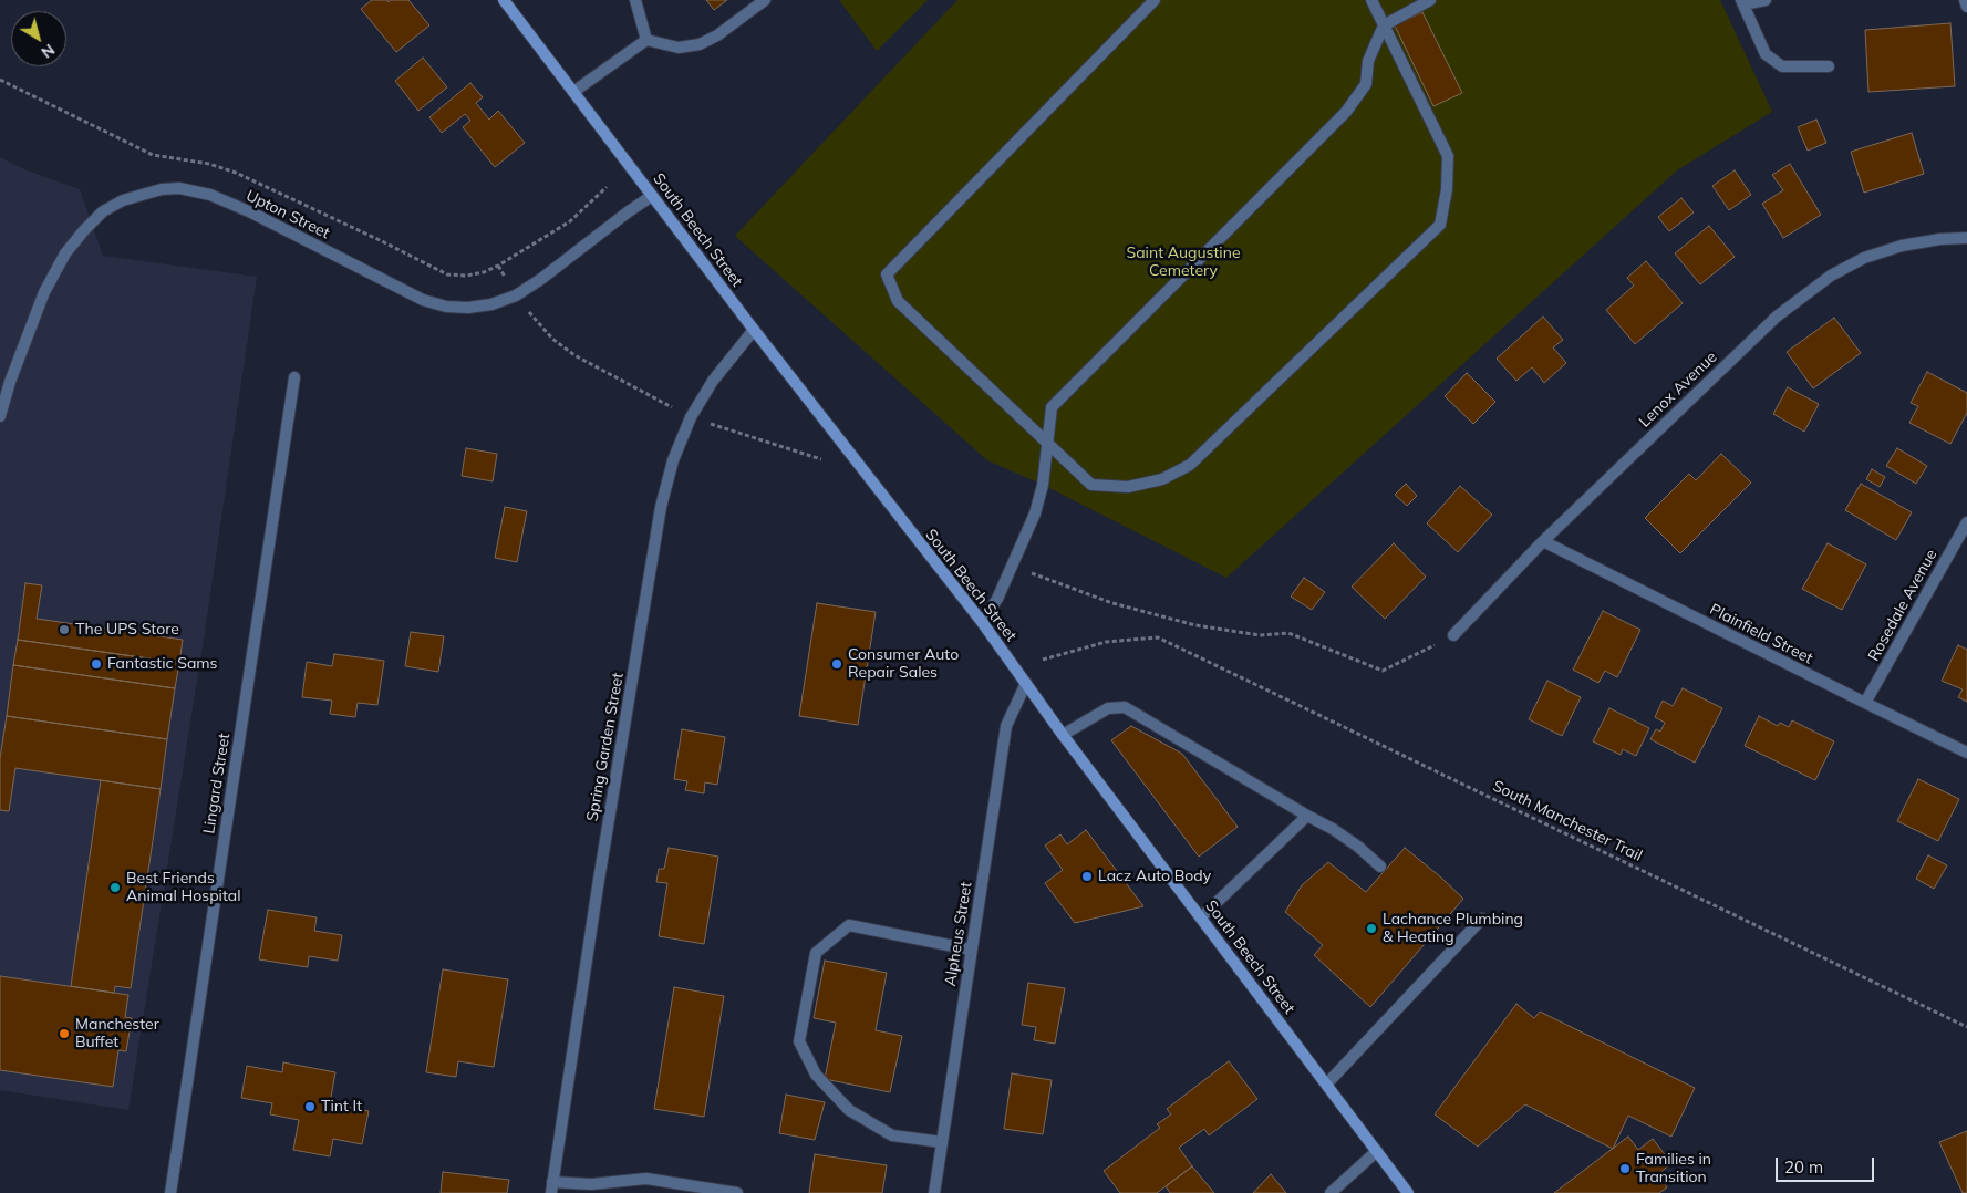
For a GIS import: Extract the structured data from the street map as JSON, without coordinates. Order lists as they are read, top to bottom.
{
  "streets": {
    "street": [
      "Upton Street",
      "South Beech Street",
      "Lenox Avenue",
      "Rosedale Avenue",
      "Plainfield Street",
      "Spring Garden Street",
      "Lingard Street",
      "Alpheus Street"
    ],
    "path": ["South Manchester Trail"]
  },
  "crossings": [
    ["Upton Street", "South Beech Street"],
    ["South Beech Street", "Spring Garden Street"],
    ["South Beech Street", "Alpheus Street"],
    ["Lenox Avenue", "Plainfield Street"],
    ["Rosedale Avenue", "Plainfield Street"]
  ],
  "parks": ["Saint Augustine Cemetery"],
  "places": [
    "The UPS Store",
    "Fantastic Sams",
    "Consumer Auto Repair Sales",
    "Lacz Auto Body",
    "Best Friends Animal Hospital",
    "Lachance Plumbing & Heating",
    "Manchester Buffet",
    "Tint It",
    "Families in Transition"
  ],
  "scale_bar": "20 m",
  "north": "bottom right"
}
